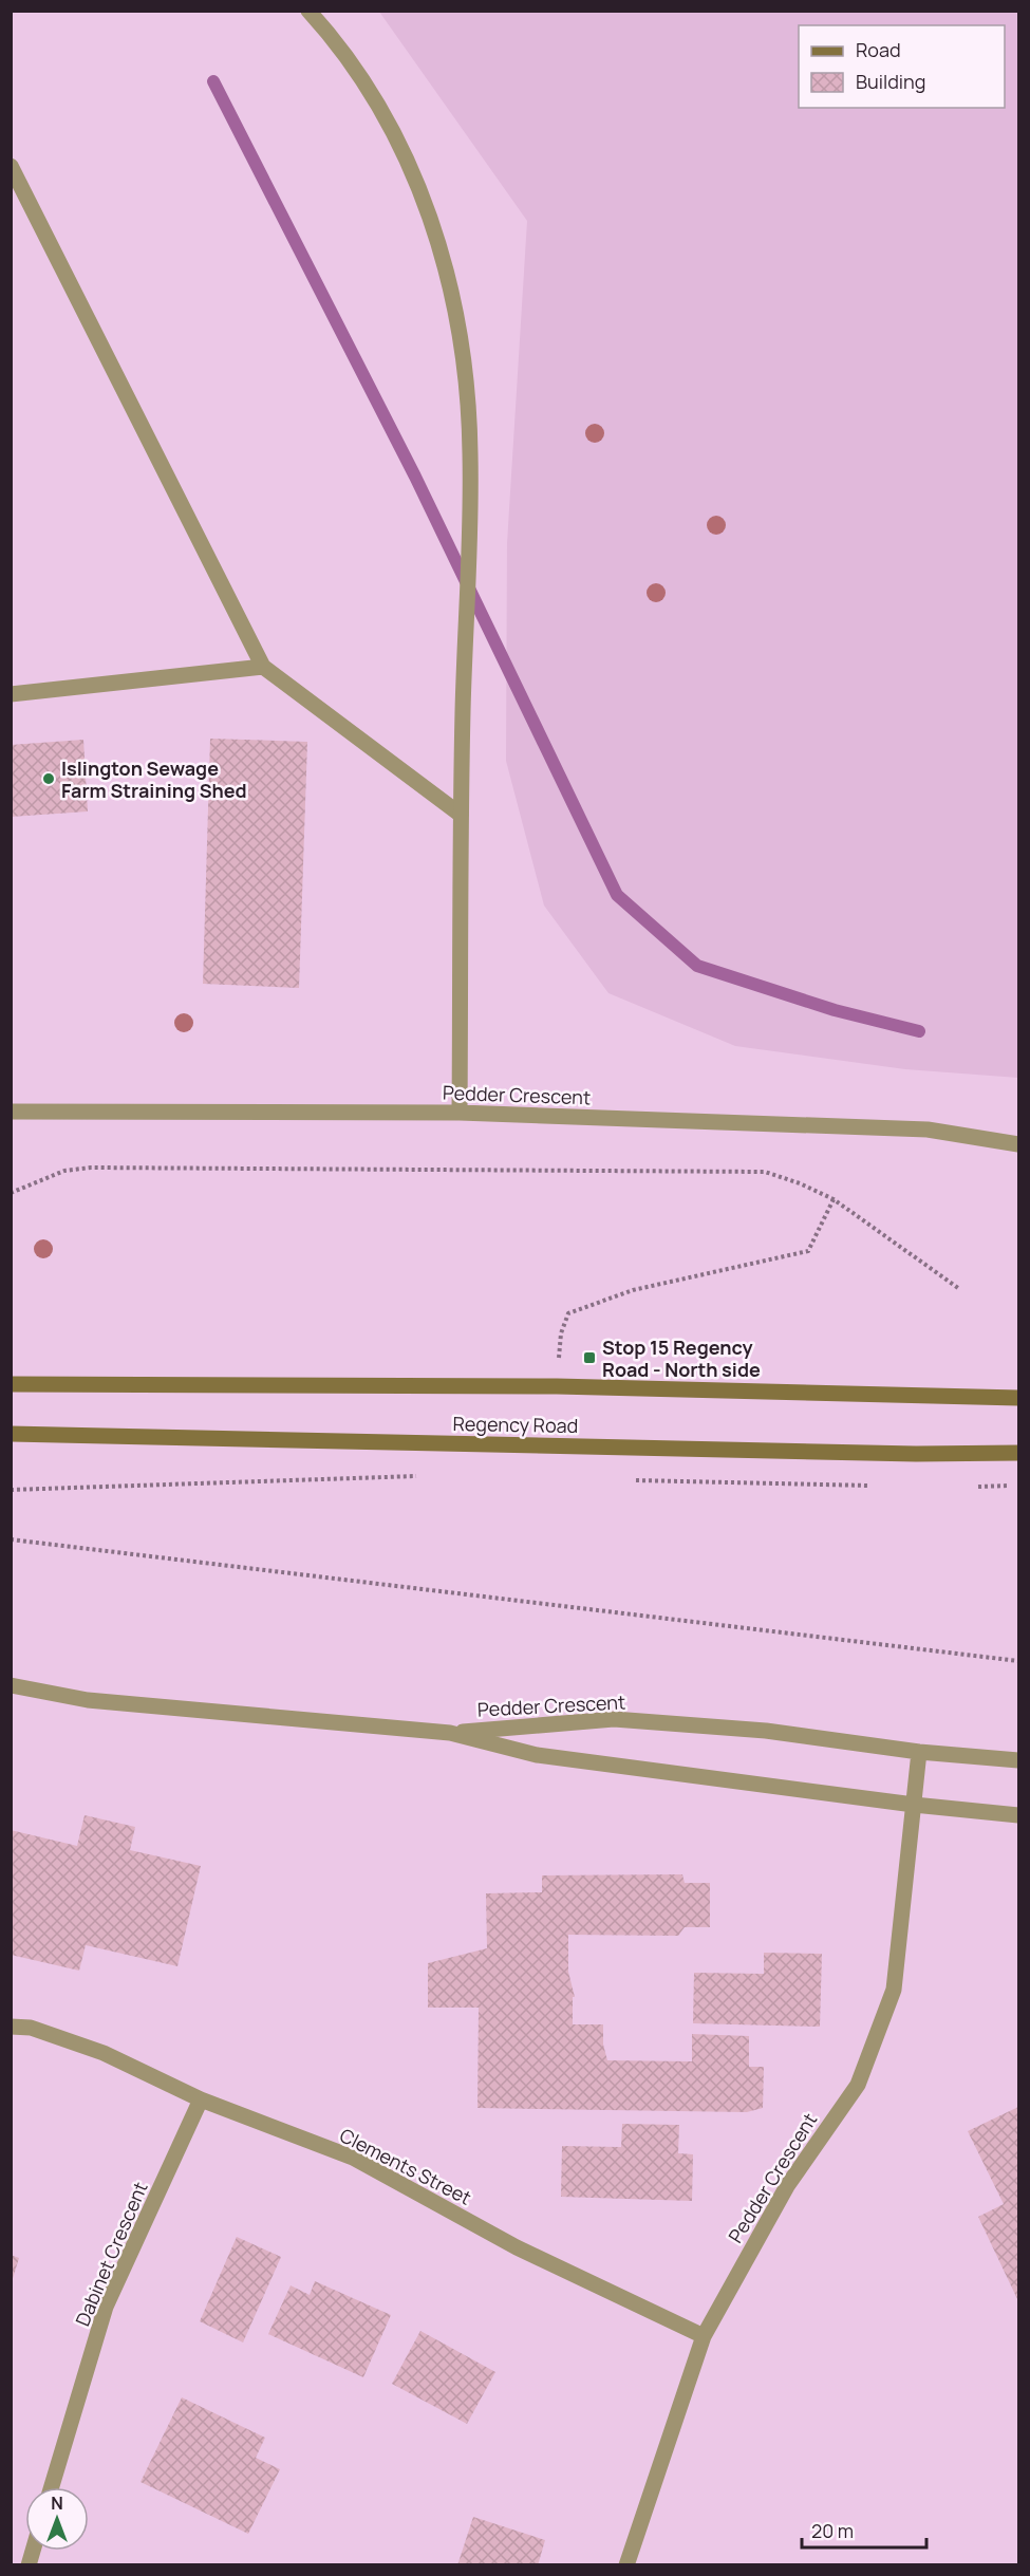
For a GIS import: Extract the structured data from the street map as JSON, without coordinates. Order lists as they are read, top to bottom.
{
  "streets": {
    "main road": ["Regency Road"],
    "street": ["Pedder Crescent", "Clements Street", "Dabinet Crescent"]
  },
  "crossings": [
    ["Pedder Crescent", "Clements Street"],
    ["Clements Street", "Dabinet Crescent"]
  ],
  "places": {
    "other": ["Islington Sewage Farm Straining Shed"],
    "transit": ["Stop 15 Regency Road - North side"]
  },
  "legend": ["Road", "Building"],
  "scale_bar": "20 m",
  "north": "top"
}
